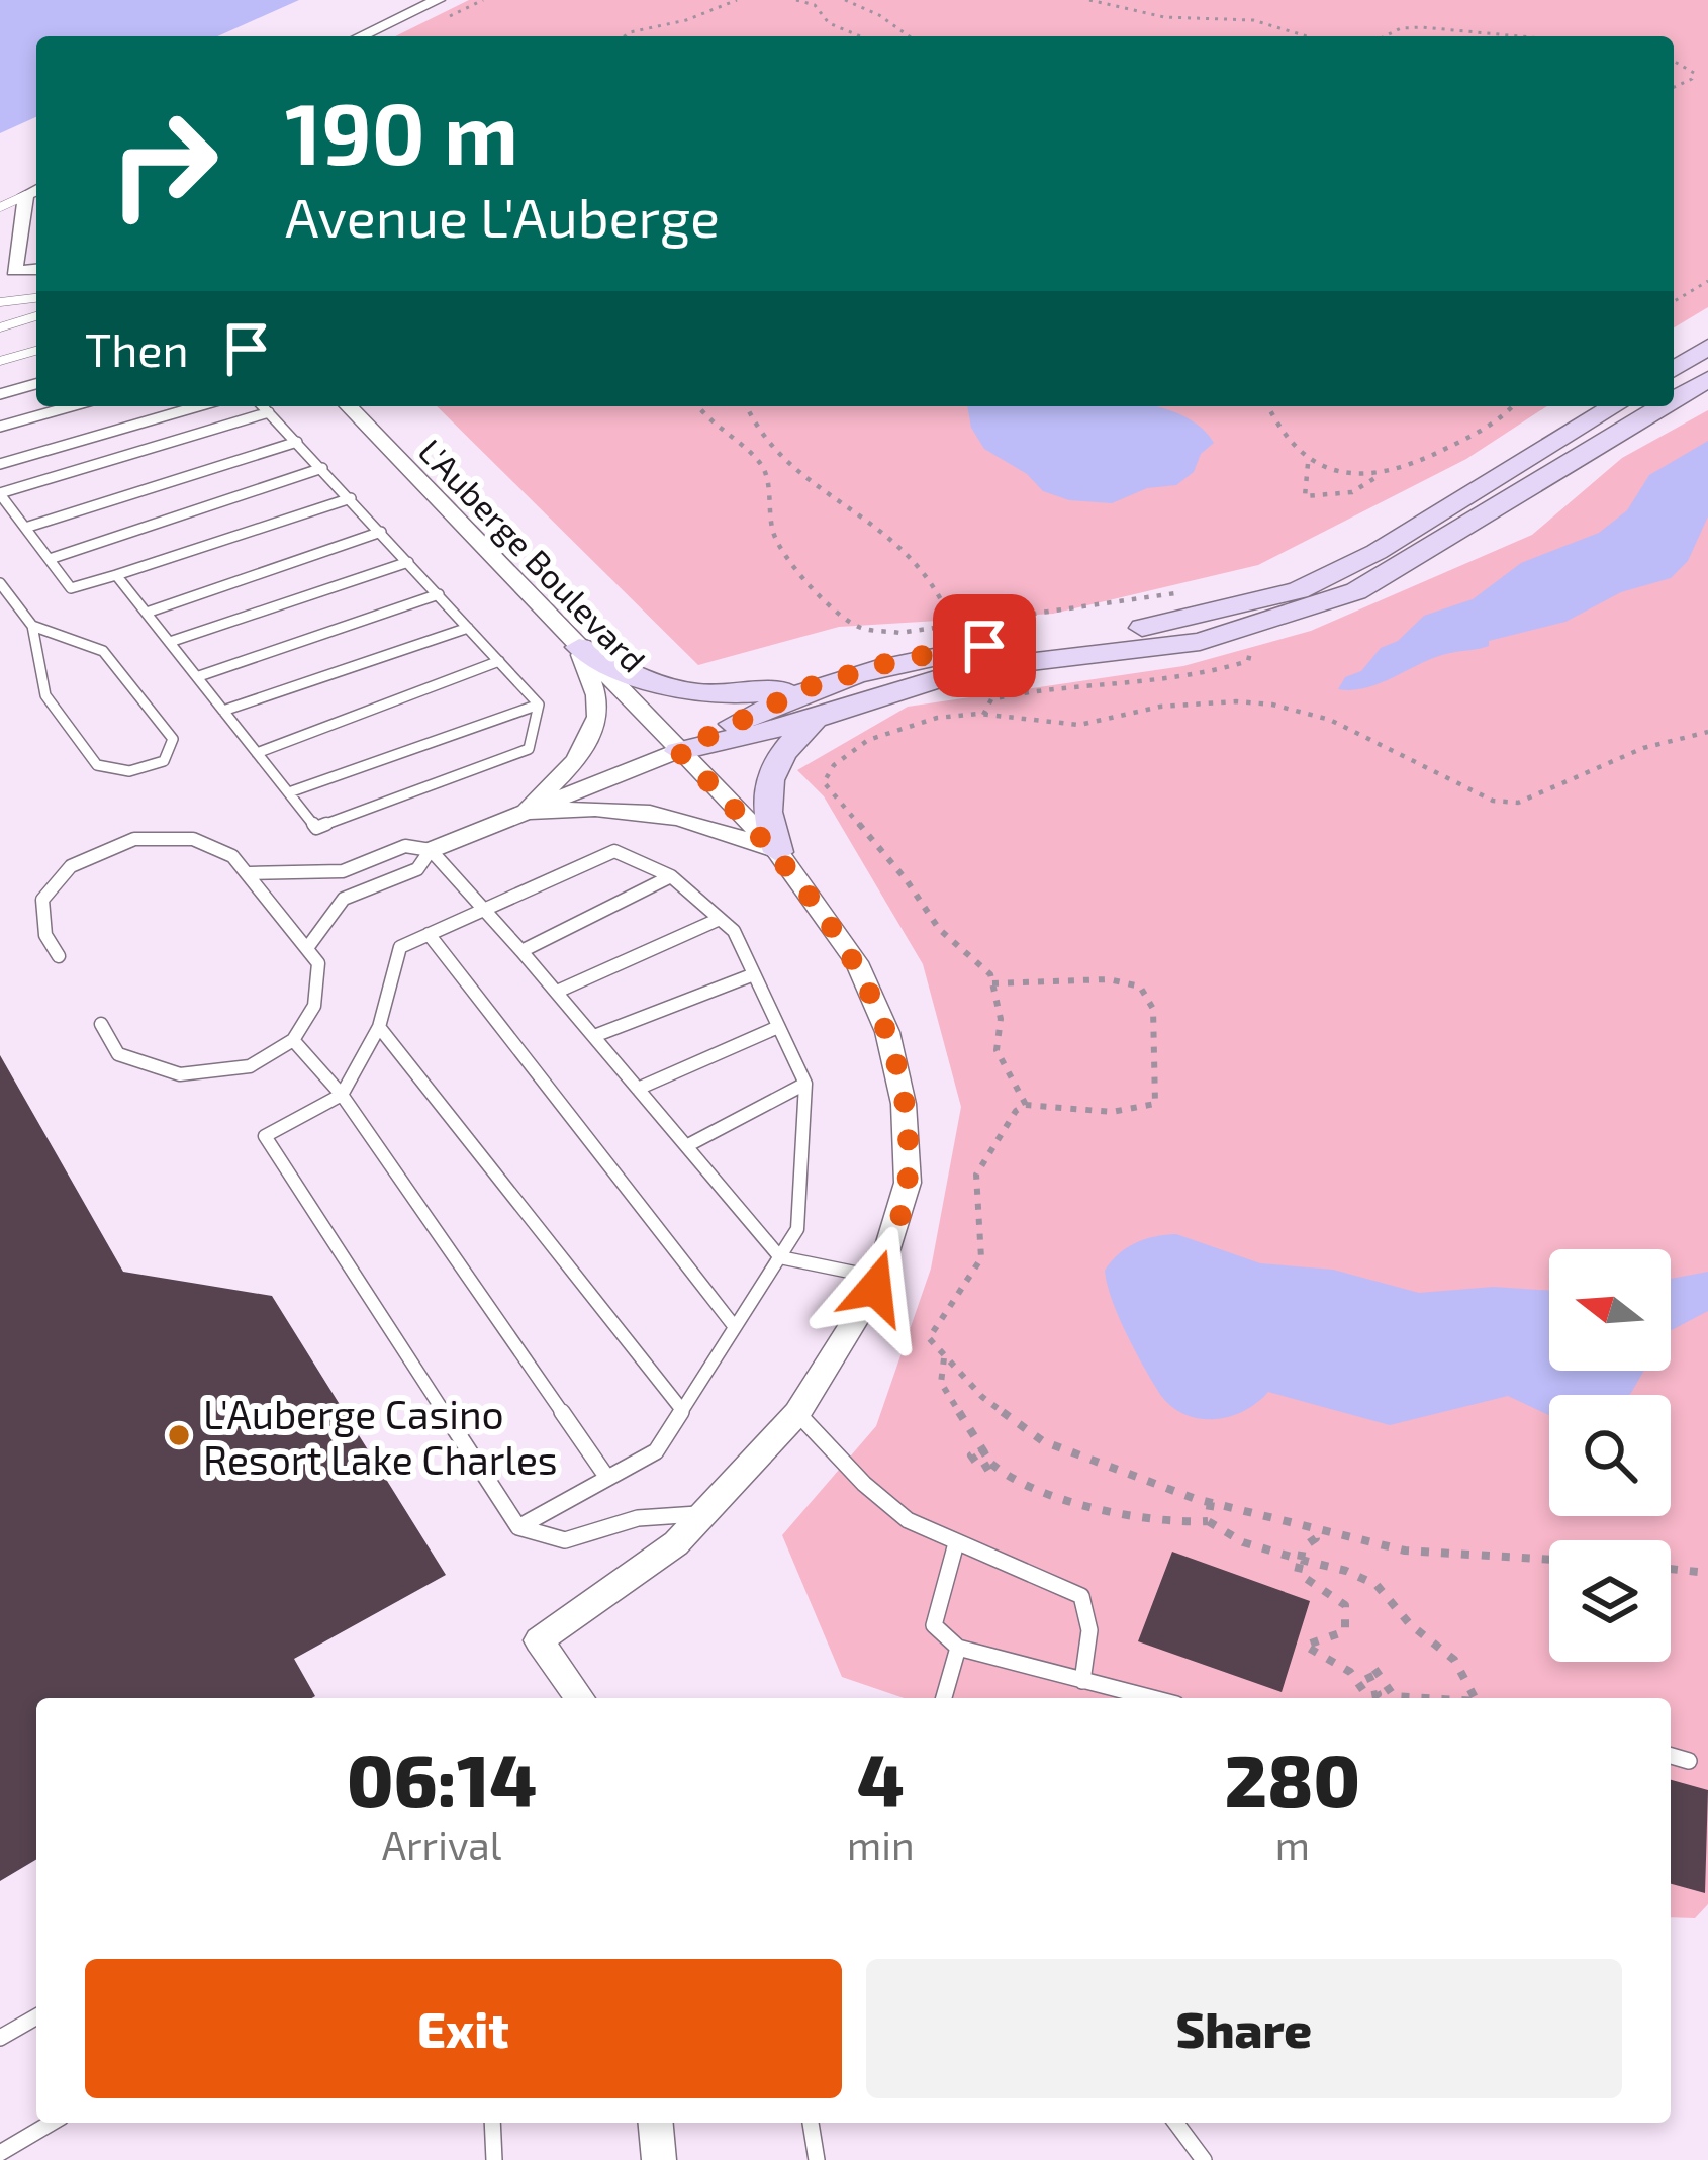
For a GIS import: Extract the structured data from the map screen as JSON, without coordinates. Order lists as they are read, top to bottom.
{
  "streets": {
    "street": ["L'Auberge Boulevard"]
  },
  "places": ["L'Auberge Casino Resort Lake Charles"],
  "north": "left",
  "page": {
    "turn": ["190 m", "Avenue L'Auberge"],
    "then": "Then",
    "eta": [
      "06:14",
      "Arrival",
      "4",
      "min",
      "280",
      "m"
    ],
    "buttons": ["Exit", "Share"]
  }
}
